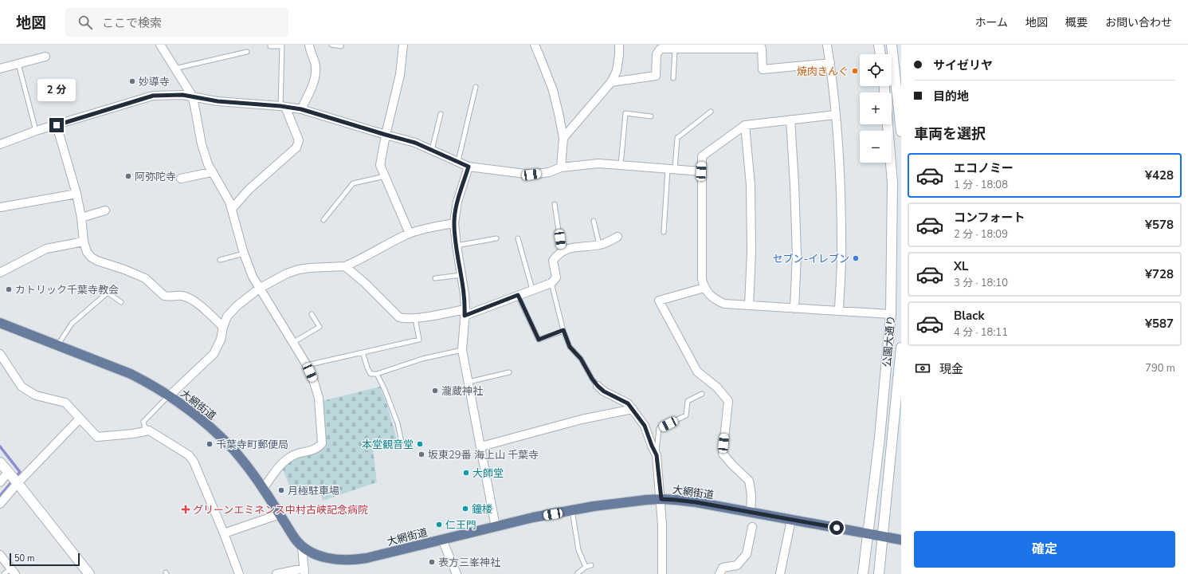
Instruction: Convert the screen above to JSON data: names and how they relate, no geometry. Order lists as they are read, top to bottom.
{
  "streets": {
    "main road": ["大網街道"],
    "street": ["公園大通り"]
  },
  "crossings": [
    ["公園大通り", "大網街道"]
  ],
  "places": {
    "other": [
      "焼肉きんぐ",
      "妙導寺",
      "阿弥陀寺",
      "セブン-イレブン",
      "カトリック千葉寺教会",
      "瀧蔵神社",
      "千葉寺町郵便局",
      "本堂観音堂",
      "坂東29番 海上山 千葉寺",
      "大師堂",
      "月極駐車場",
      "鐘楼",
      "仁王門",
      "表方三峯神社"
    ],
    "health": ["グリーンエミネンス中村古峡記念病院"]
  },
  "scale_bar": "50 m",
  "page": {
    "header": "地図",
    "search": "ここで検索",
    "nav": [
      "ホーム",
      "地図",
      "概要",
      "お問い合わせ"
    ],
    "banner": ["サイゼリヤ", "目的地"],
    "map_buttons": ["+", "−"],
    "bubble": "2 分",
    "heading": "車両を選択",
    "list": [
      {
        "name": "エコノミー",
        "note": "1 分 · 18:08",
        "value": "¥428"
      },
      {
        "name": "コンフォート",
        "note": "2 分 · 18:09",
        "value": "¥578"
      },
      {
        "name": "XL",
        "note": "3 分 · 18:10",
        "value": "¥728"
      },
      {
        "name": "Black",
        "note": "4 分 · 18:11",
        "value": "¥587"
      }
    ],
    "pay": ["現金", "790 m"],
    "buttons": "確定",
    "scale": "50 m"
  }
}
